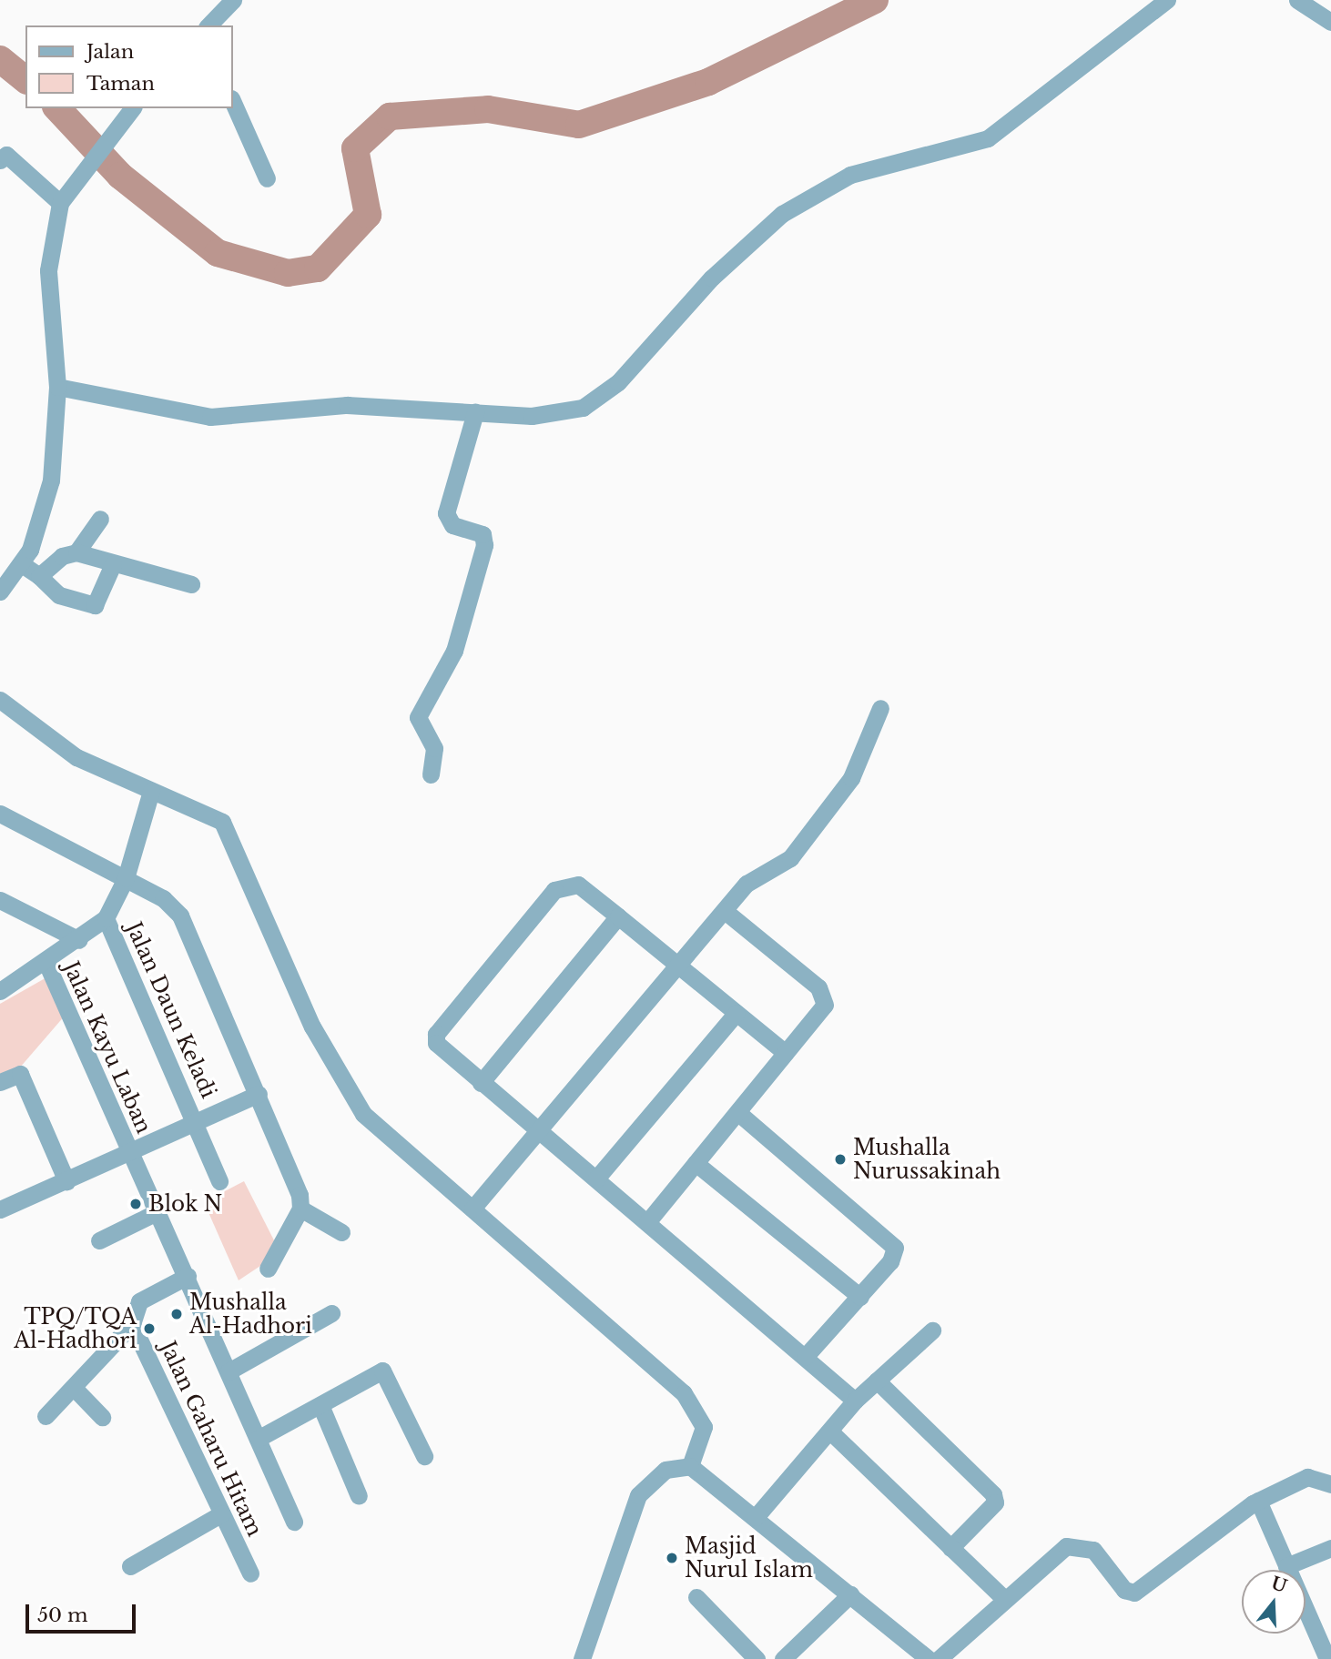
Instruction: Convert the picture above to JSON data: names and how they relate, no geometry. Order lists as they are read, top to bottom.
{
  "streets": {
    "street": ["Jalan Daun Keladi", "Jalan Kayu Laban", "Jalan Gaharu Hitam"]
  },
  "places": [
    "Mushalla Nurussakinah",
    "Blok N",
    "Mushalla Al-Hadhori",
    "TPQ/TQA Al-Hadhori",
    "Masjid Nurul Islam"
  ],
  "legend": ["Jalan", "Taman"],
  "scale_bar": "50 m",
  "north": "top"
}
